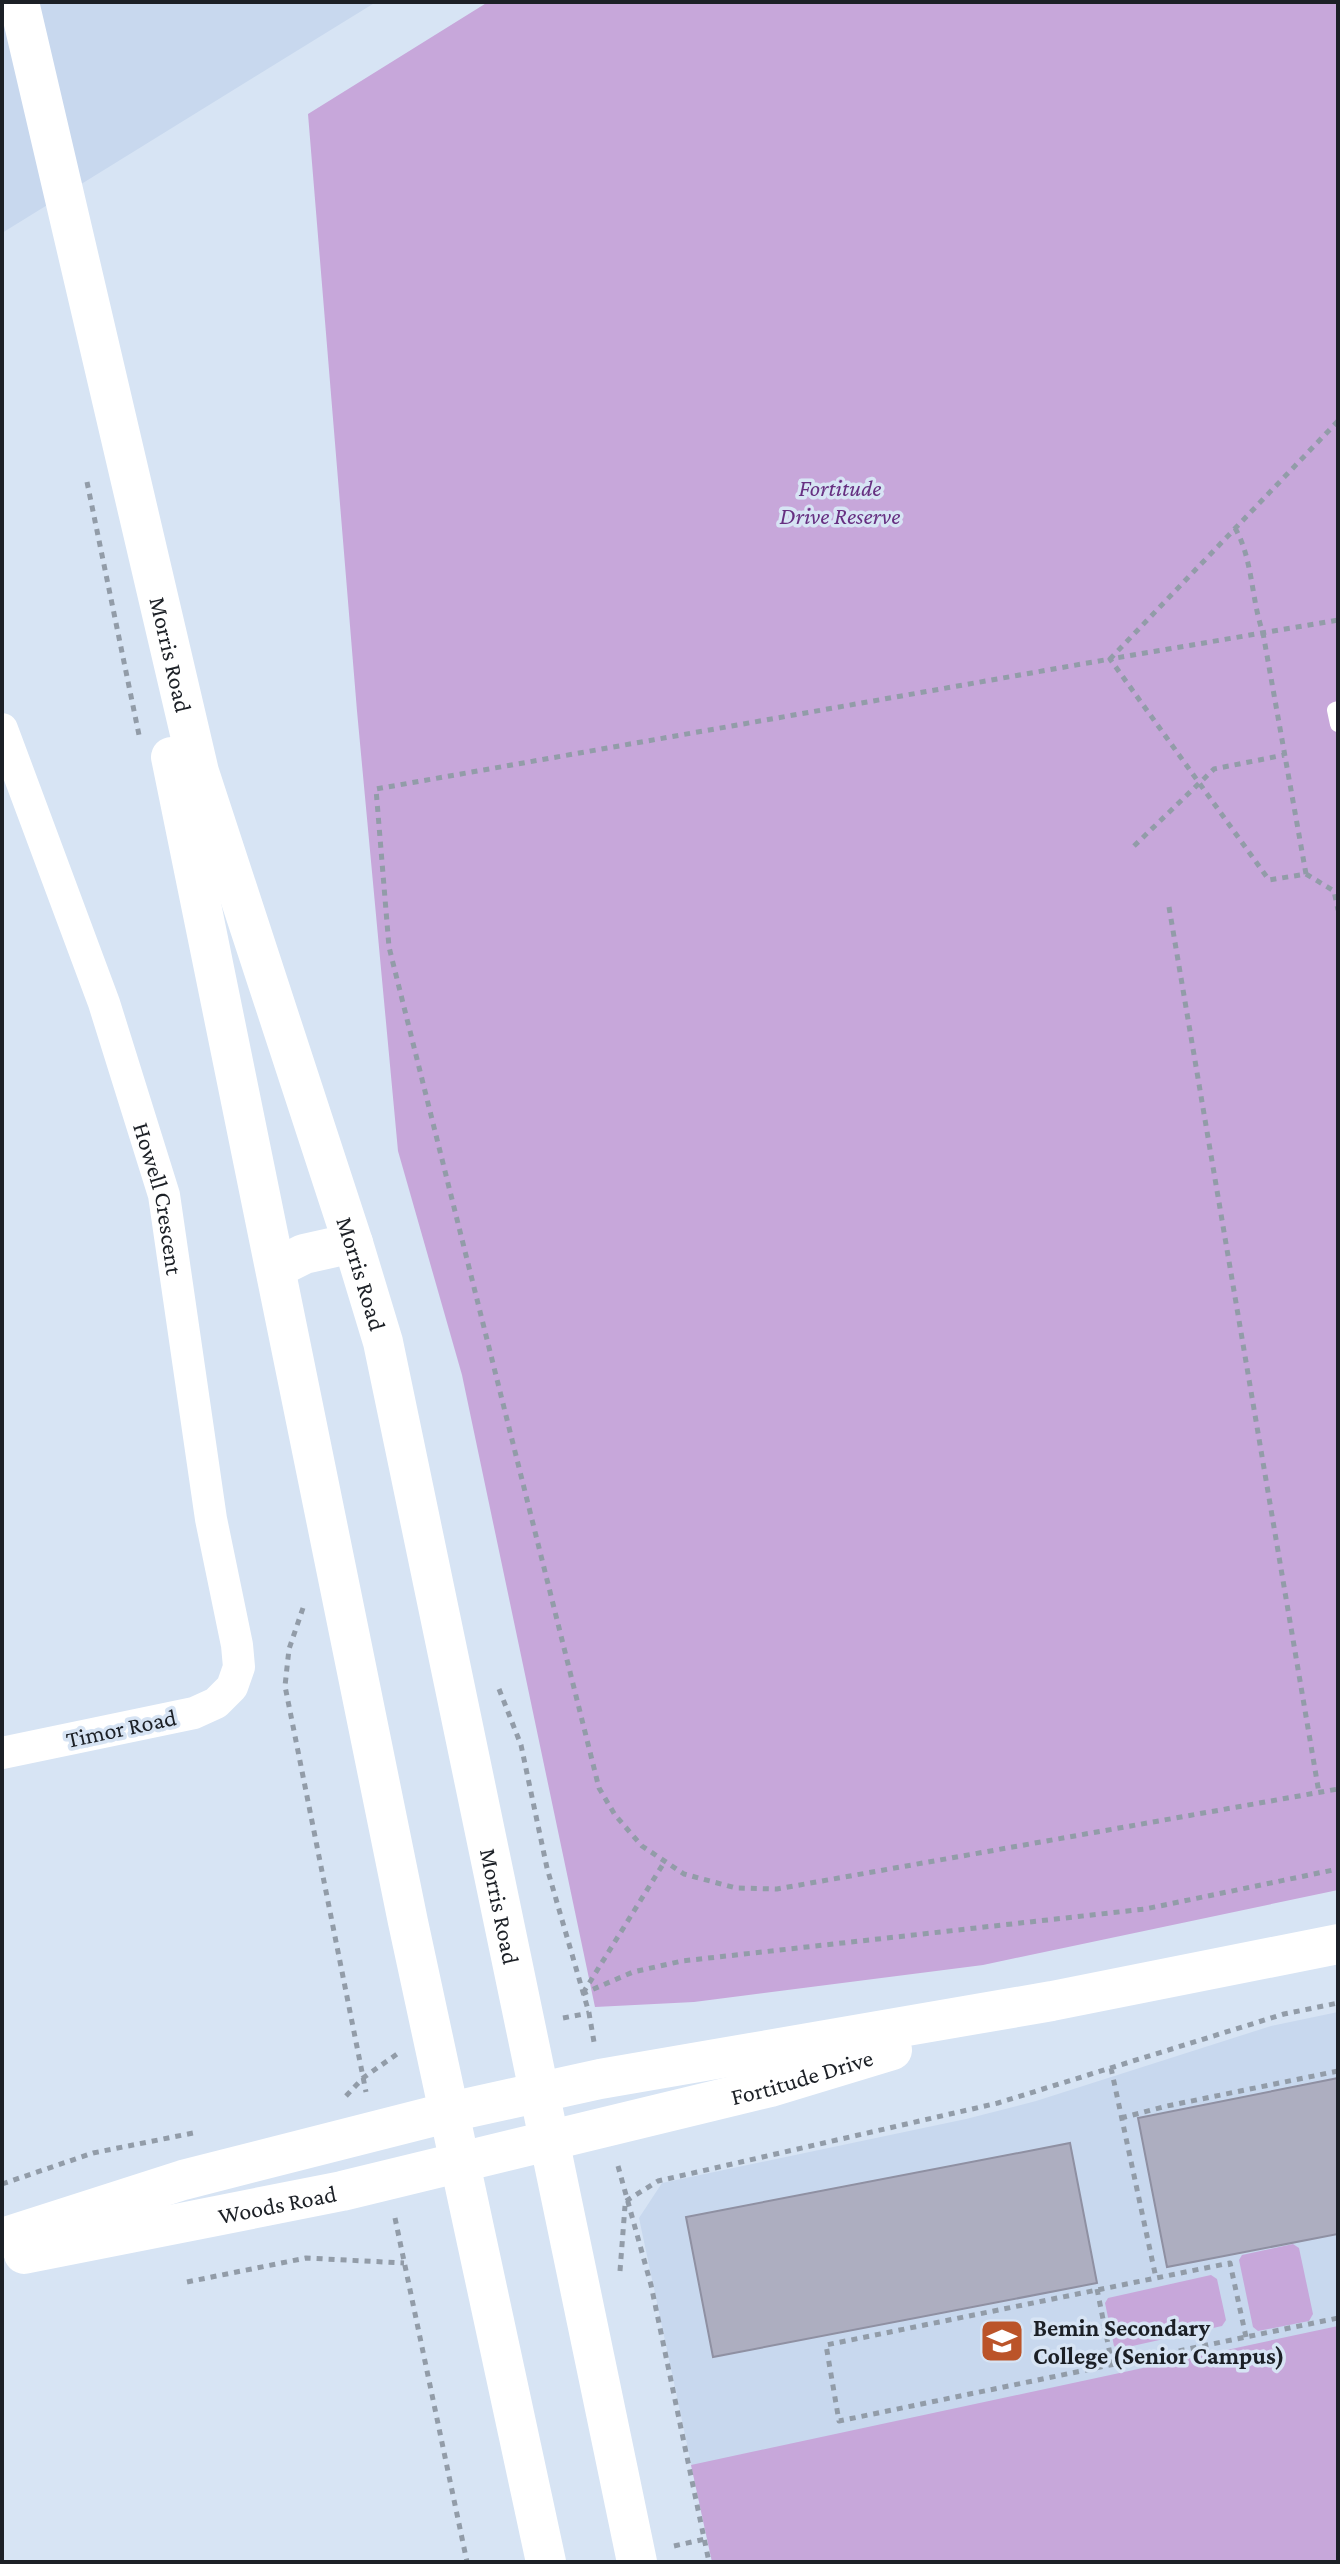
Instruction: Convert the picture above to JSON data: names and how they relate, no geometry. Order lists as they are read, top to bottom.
{
  "streets": {
    "street": [
      "Morris Road",
      "Howell Crescent",
      "Timor Road",
      "Fortitude Drive",
      "Woods Road"
    ]
  },
  "crossings": [
    ["Morris Road", "Fortitude Drive"],
    ["Morris Road", "Woods Road"],
    ["Howell Crescent", "Timor Road"],
    ["Fortitude Drive", "Woods Road"]
  ],
  "parks": ["Fortitude Drive Reserve"],
  "places": {
    "school or university": ["Bemin Secondary College (Senior Campus)"]
  }
}
